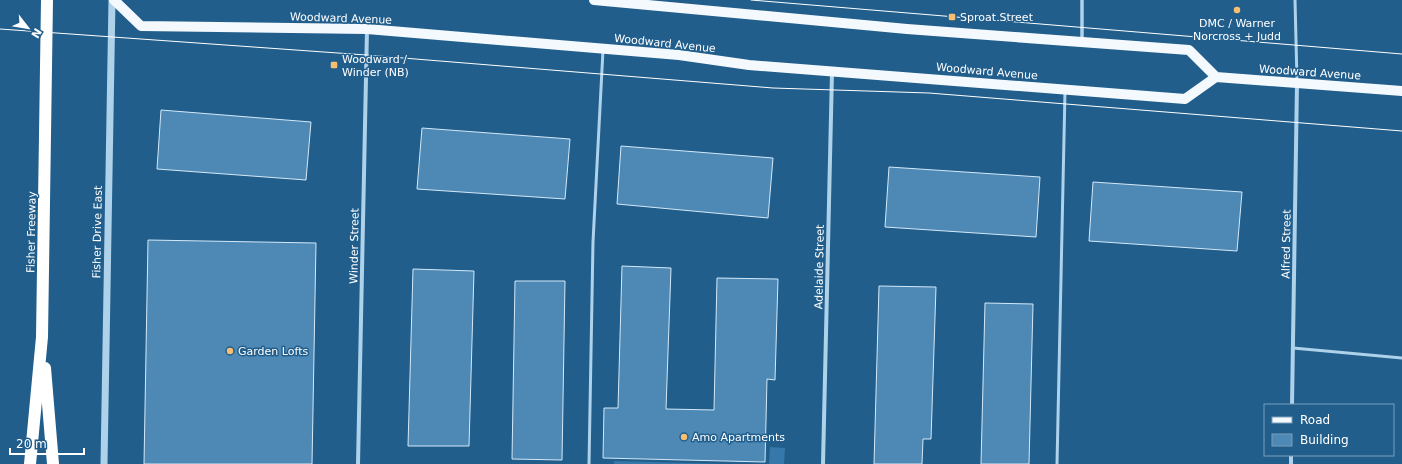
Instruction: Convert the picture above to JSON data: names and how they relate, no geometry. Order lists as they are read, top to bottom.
{
  "streets": {
    "highway": ["Fisher Freeway"],
    "main road": ["Woodward Avenue"],
    "street": [
      "Fisher Drive East",
      "Alfred Street",
      "Winder Street",
      "Adelaide Street"
    ]
  },
  "crossings": [
    ["Woodward Avenue", "Fisher Drive East"],
    ["Woodward Avenue", "Alfred Street"],
    ["Woodward Avenue", "Winder Street"],
    ["Woodward Avenue", "Adelaide Street"]
  ],
  "places": {
    "other": ["DMC / Warner Norcross + Judd", "Garden Lofts", "Amo Apartments"],
    "transit": ["Sproat Street", "Woodward / Winder (NB)"]
  },
  "legend": ["Road", "Building"],
  "scale_bar": "20 m",
  "north": "bottom right"
}
